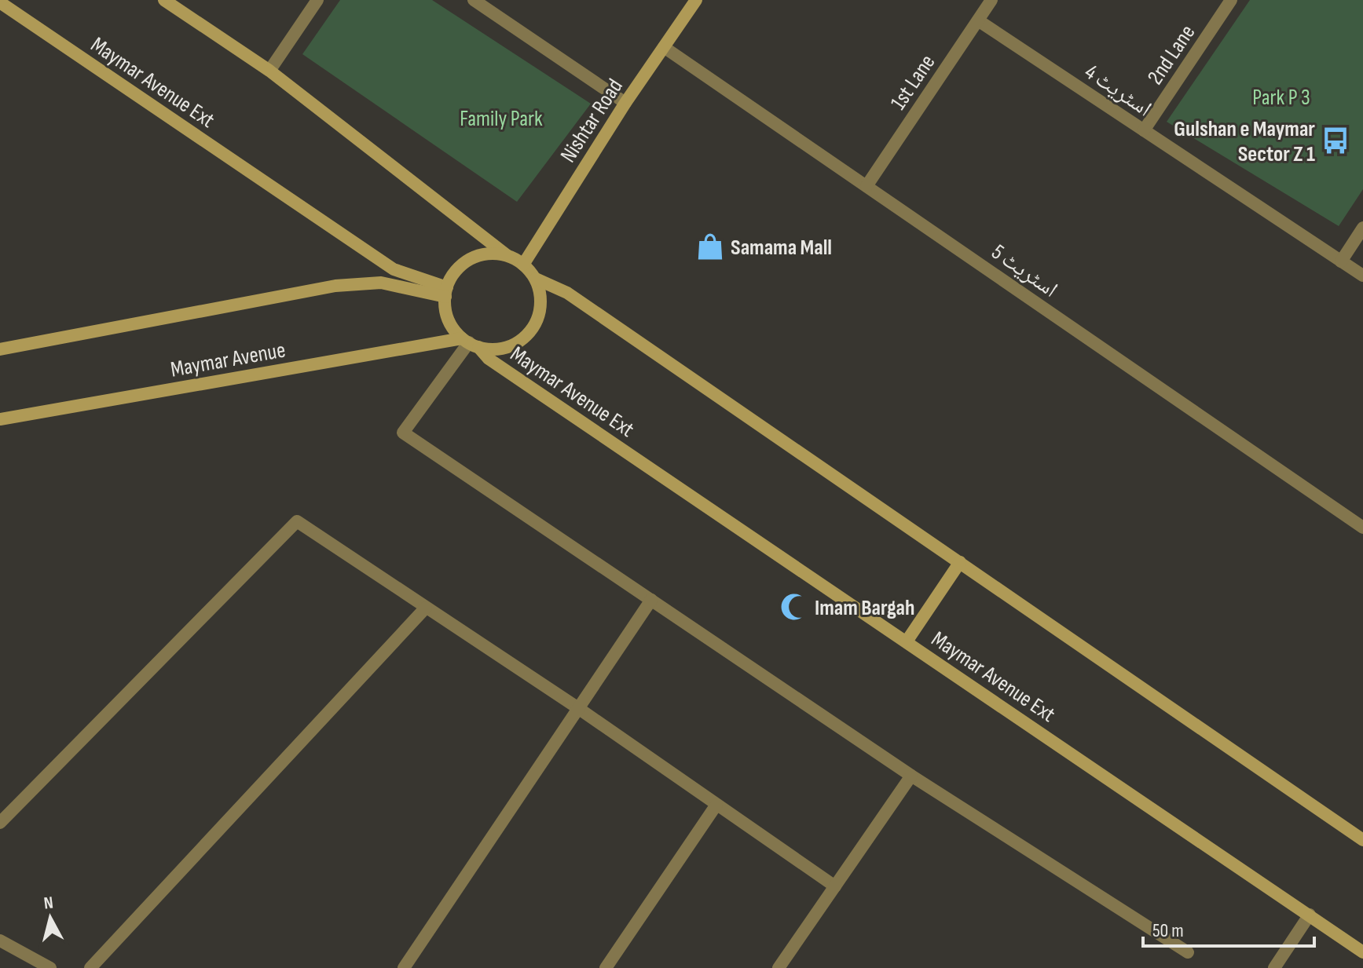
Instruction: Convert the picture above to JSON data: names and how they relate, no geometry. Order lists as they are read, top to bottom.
{
  "streets": {
    "main road": ["Maymar Avenue Ext", "Nishtar Road", "Maymar Avenue"],
    "street": [
      "2nd Lane",
      "1st Lane",
      "اسٹریٹ 4",
      "اسٹریٹ 5"
    ]
  },
  "crossings": [
    ["2nd Lane", "اسٹریٹ 4"],
    ["Maymar Avenue Ext", "Nishtar Road"],
    ["Maymar Avenue Ext", "Maymar Avenue"],
    ["1st Lane", "اسٹریٹ 4"],
    ["1st Lane", "اسٹریٹ 5"],
    ["Nishtar Road", "اسٹریٹ 5"],
    ["Nishtar Road", "Maymar Avenue"]
  ],
  "parks": ["Park P 3", "Family Park"],
  "places": {
    "bus stop": ["Gulshan e Maymar Sector Z 1"],
    "shop": ["Samama Mall"],
    "mosque": ["Imam Bargah"]
  },
  "scale_bar": "50 m",
  "north": "top"
}
